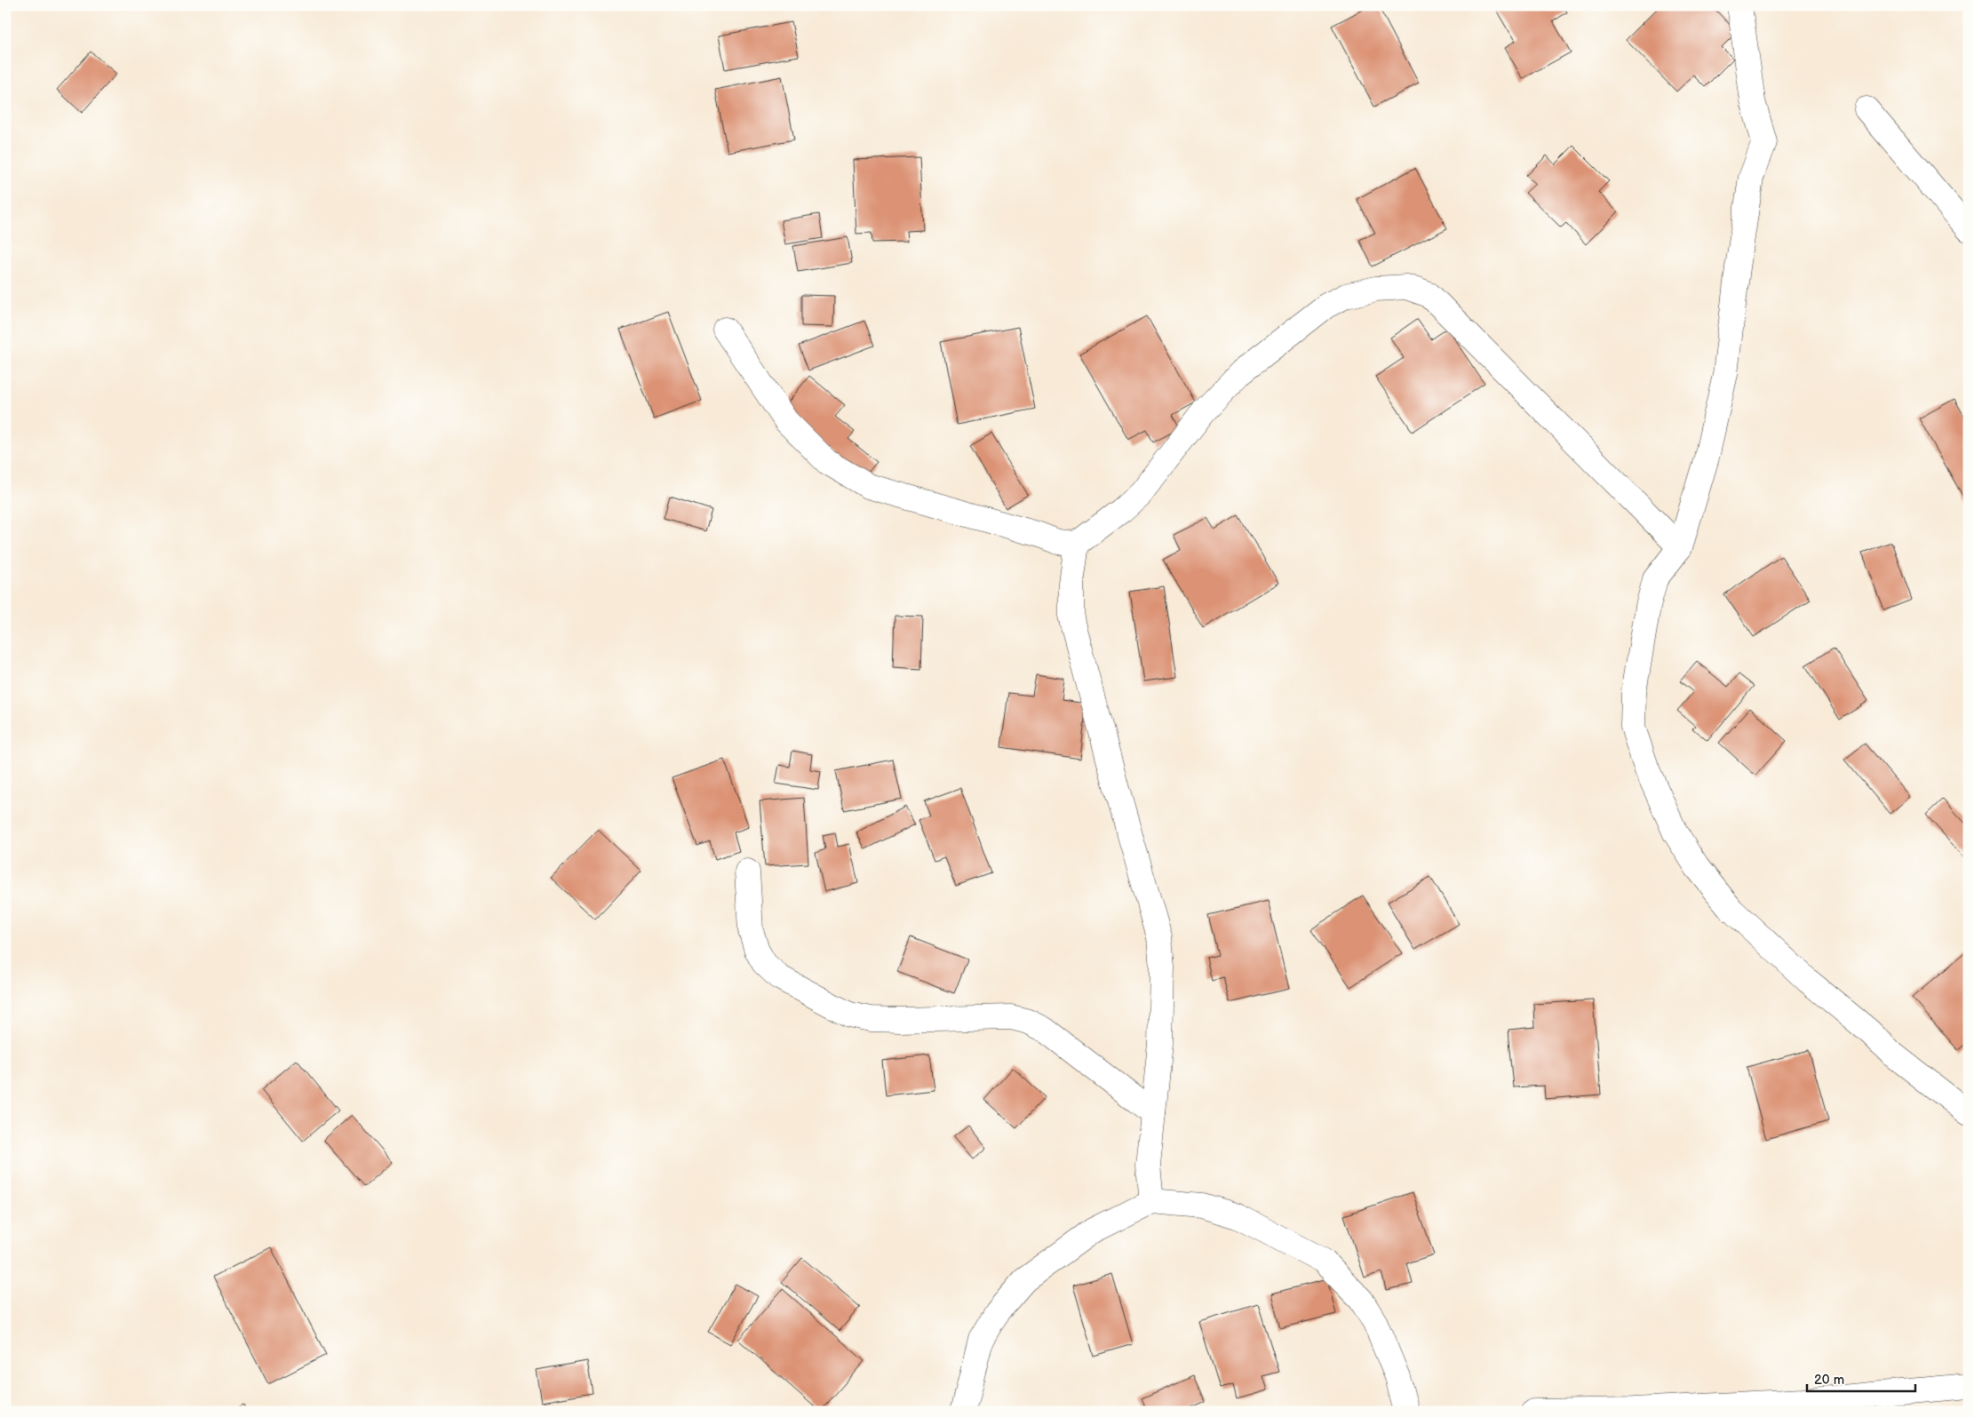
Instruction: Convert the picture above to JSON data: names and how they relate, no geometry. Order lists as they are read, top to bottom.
{
  "scale_bar": "20 m"
}
